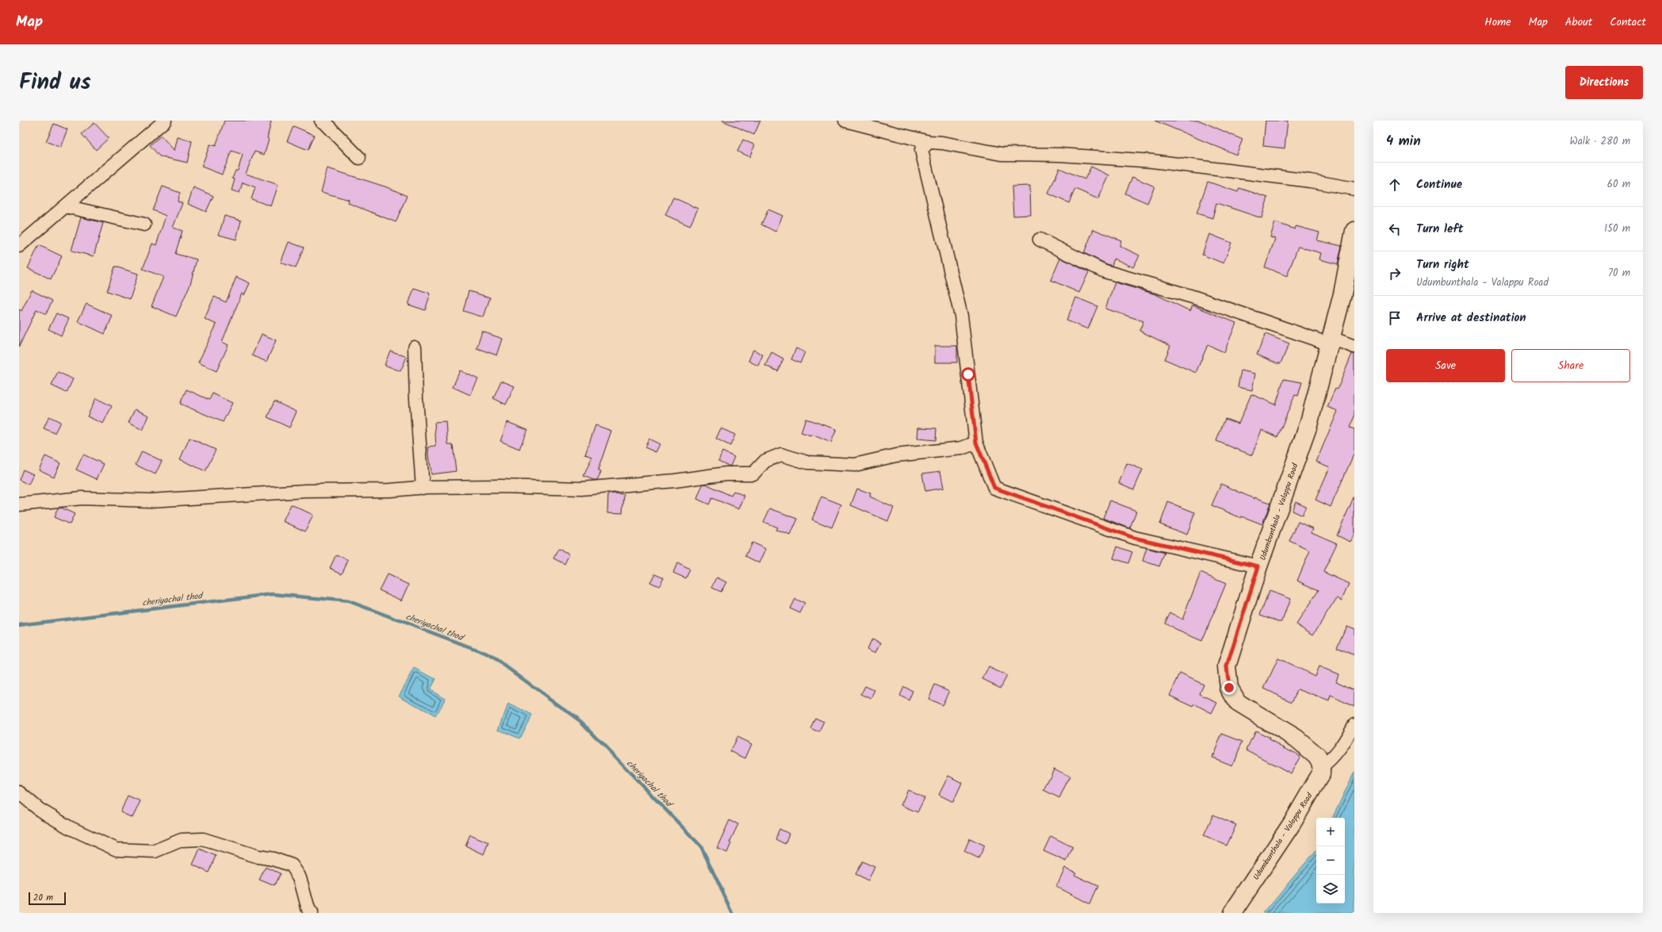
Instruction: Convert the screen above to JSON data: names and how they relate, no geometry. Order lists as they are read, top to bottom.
{
  "streets": {
    "main road": ["Udumbunthala - Valappu Road"]
  },
  "water": ["cheriyachal thod"],
  "scale_bar": "20 m",
  "page": {
    "header": "Map",
    "nav": [
      "Home",
      "Map",
      "About",
      "Contact"
    ],
    "title": "Find us",
    "buttons": [
      "Directions",
      ["Save", "Share"]
    ],
    "heading": ["4 min", "Walk · 280 m"],
    "list": [
      ["Continue", "60 m"],
      ["Turn left", "150 m"],
      ["Turn right", "Udumbunthala - Valappu Road", "70 m"],
      "Arrive at destination"
    ],
    "map_buttons": ["+", "−"],
    "scale": "20 m"
  }
}
